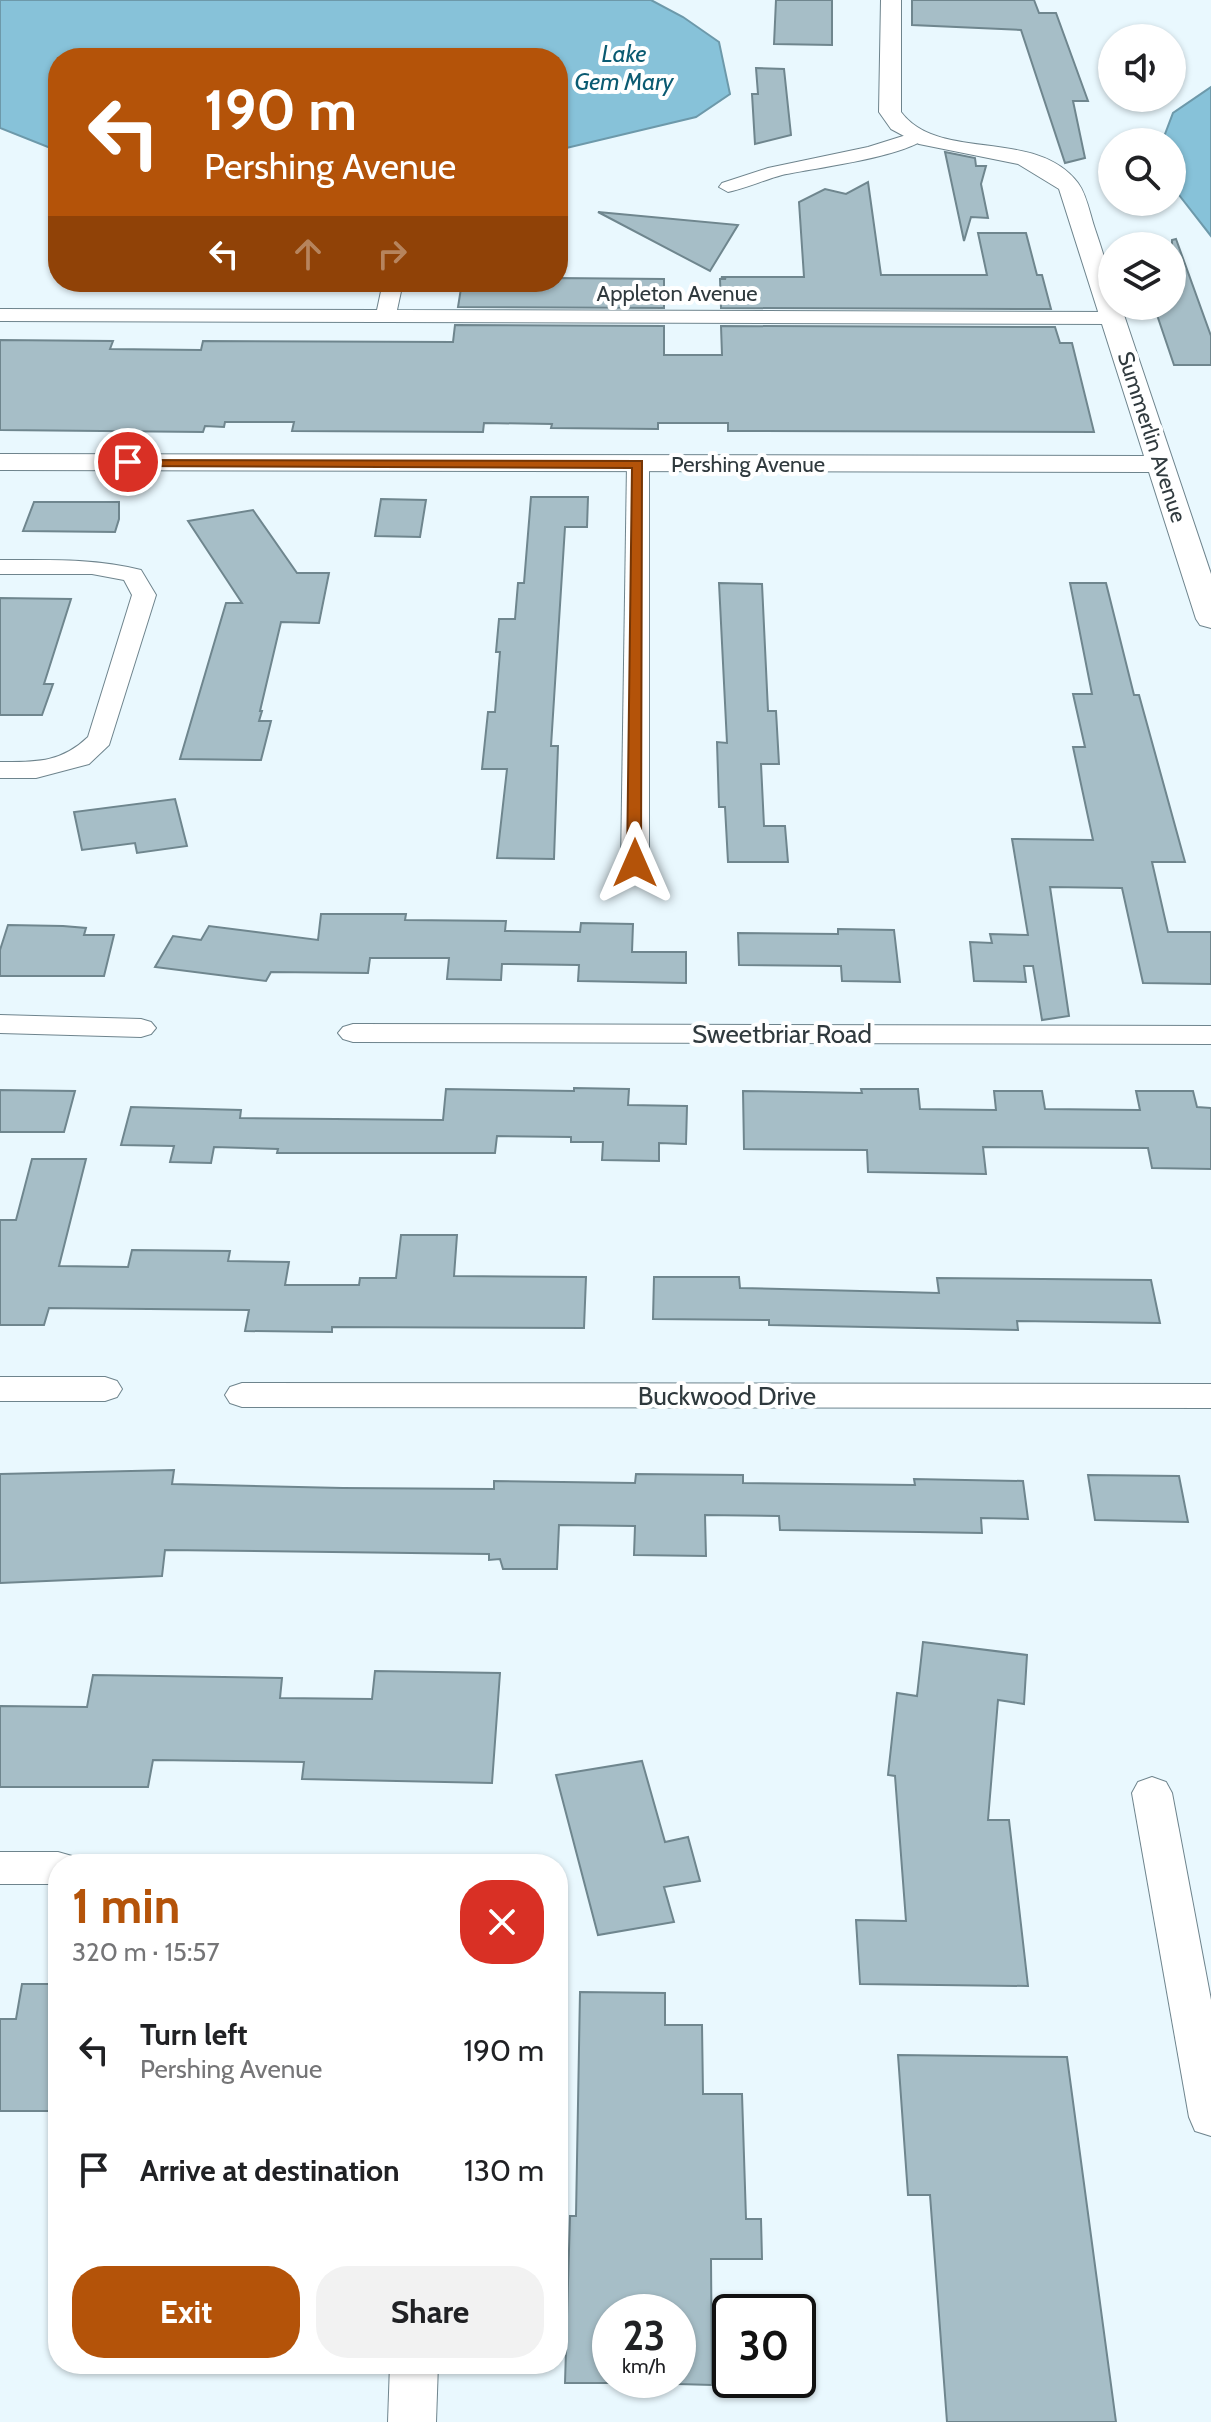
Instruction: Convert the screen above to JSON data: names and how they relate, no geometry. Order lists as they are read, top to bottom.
{
  "streets": {
    "street": [
      "Appleton Avenue",
      "Summerlin Avenue",
      "Pershing Avenue",
      "Sweetbriar Road",
      "Buckwood Drive"
    ]
  },
  "crossings": [
    ["Summerlin Avenue", "Pershing Avenue"]
  ],
  "water": ["Lake Gem Mary"],
  "page": {
    "turn": ["190 m", "Pershing Avenue"],
    "heading": ["1 min", "320 m · 15:57"],
    "list": [
      {
        "name": "Turn left",
        "note": "Pershing Avenue",
        "value": "190 m"
      },
      {
        "name": "Arrive at destination",
        "value": "130 m"
      }
    ],
    "buttons": ["Exit", "Share"],
    "speed": "23 km/h",
    "limit": "30"
  }
}
